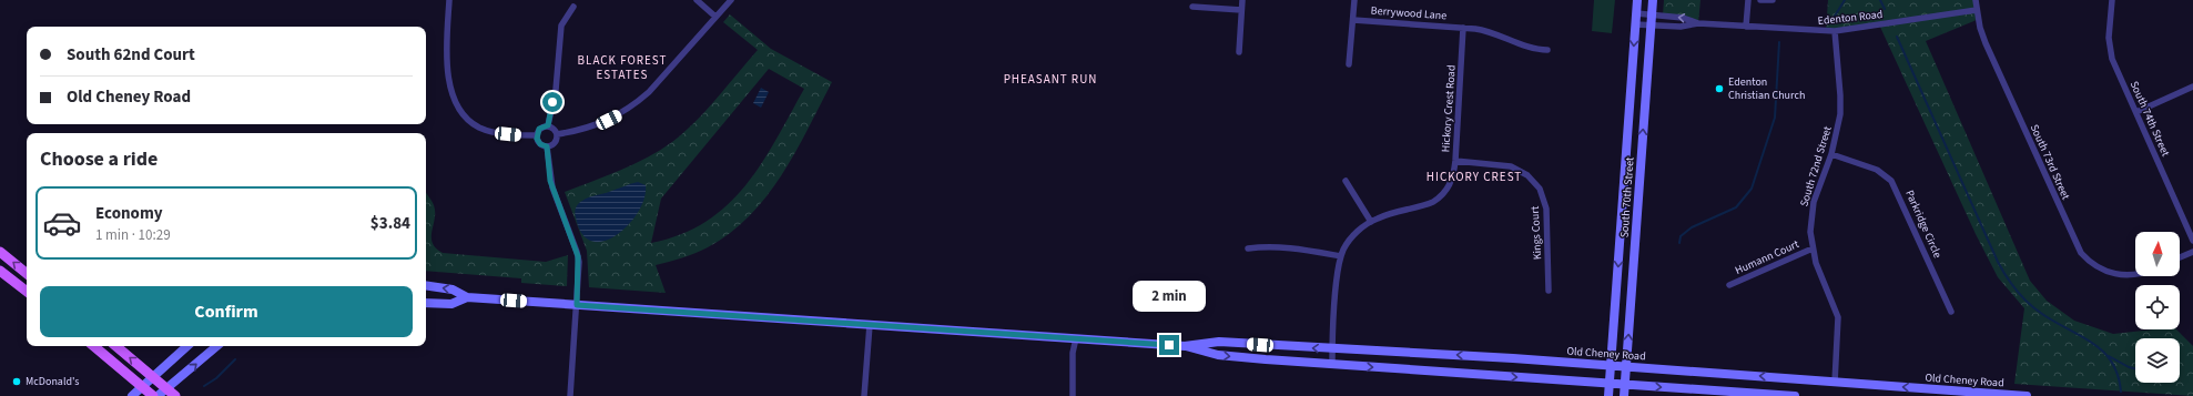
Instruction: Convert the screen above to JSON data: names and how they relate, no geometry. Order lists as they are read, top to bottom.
{
  "streets": {
    "main road": ["South 70th Street", "Old Cheney Road"],
    "street": [
      "Berrywood Lane",
      "Edenton Road",
      "Hickory Crest Road",
      "South 74th Street",
      "South 73rd Street",
      "South 72nd Street",
      "Parkridge Circle",
      "Kings Court",
      "Humann Court"
    ]
  },
  "crossings": [
    ["Berrywood Lane", "Hickory Crest Road"],
    ["Edenton Road", "South 73rd Street"],
    ["Edenton Road", "South 72nd Street"],
    ["Edenton Road", "South 70th Street"],
    ["Hickory Crest Road", "Kings Court"],
    ["Hickory Crest Road", "Old Cheney Road"],
    ["South 72nd Street", "Parkridge Circle"],
    ["South 72nd Street", "Humann Court"],
    ["South 72nd Street", "Old Cheney Road"],
    ["South 70th Street", "Old Cheney Road"]
  ],
  "districts": ["BLACK FOREST ESTATES", "PHEASANT RUN", "HICKORY CREST"],
  "places": ["Edenton Christian Church", "McDonald's"],
  "north": "top",
  "page": {
    "banner": ["South 62nd Court", "Old Cheney Road"],
    "heading": "Choose a ride",
    "list": [
      {
        "name": "Economy",
        "note": "1 min · 10:29",
        "value": "$3.84"
      }
    ],
    "buttons": "Confirm",
    "bubble": "2 min"
  }
}
